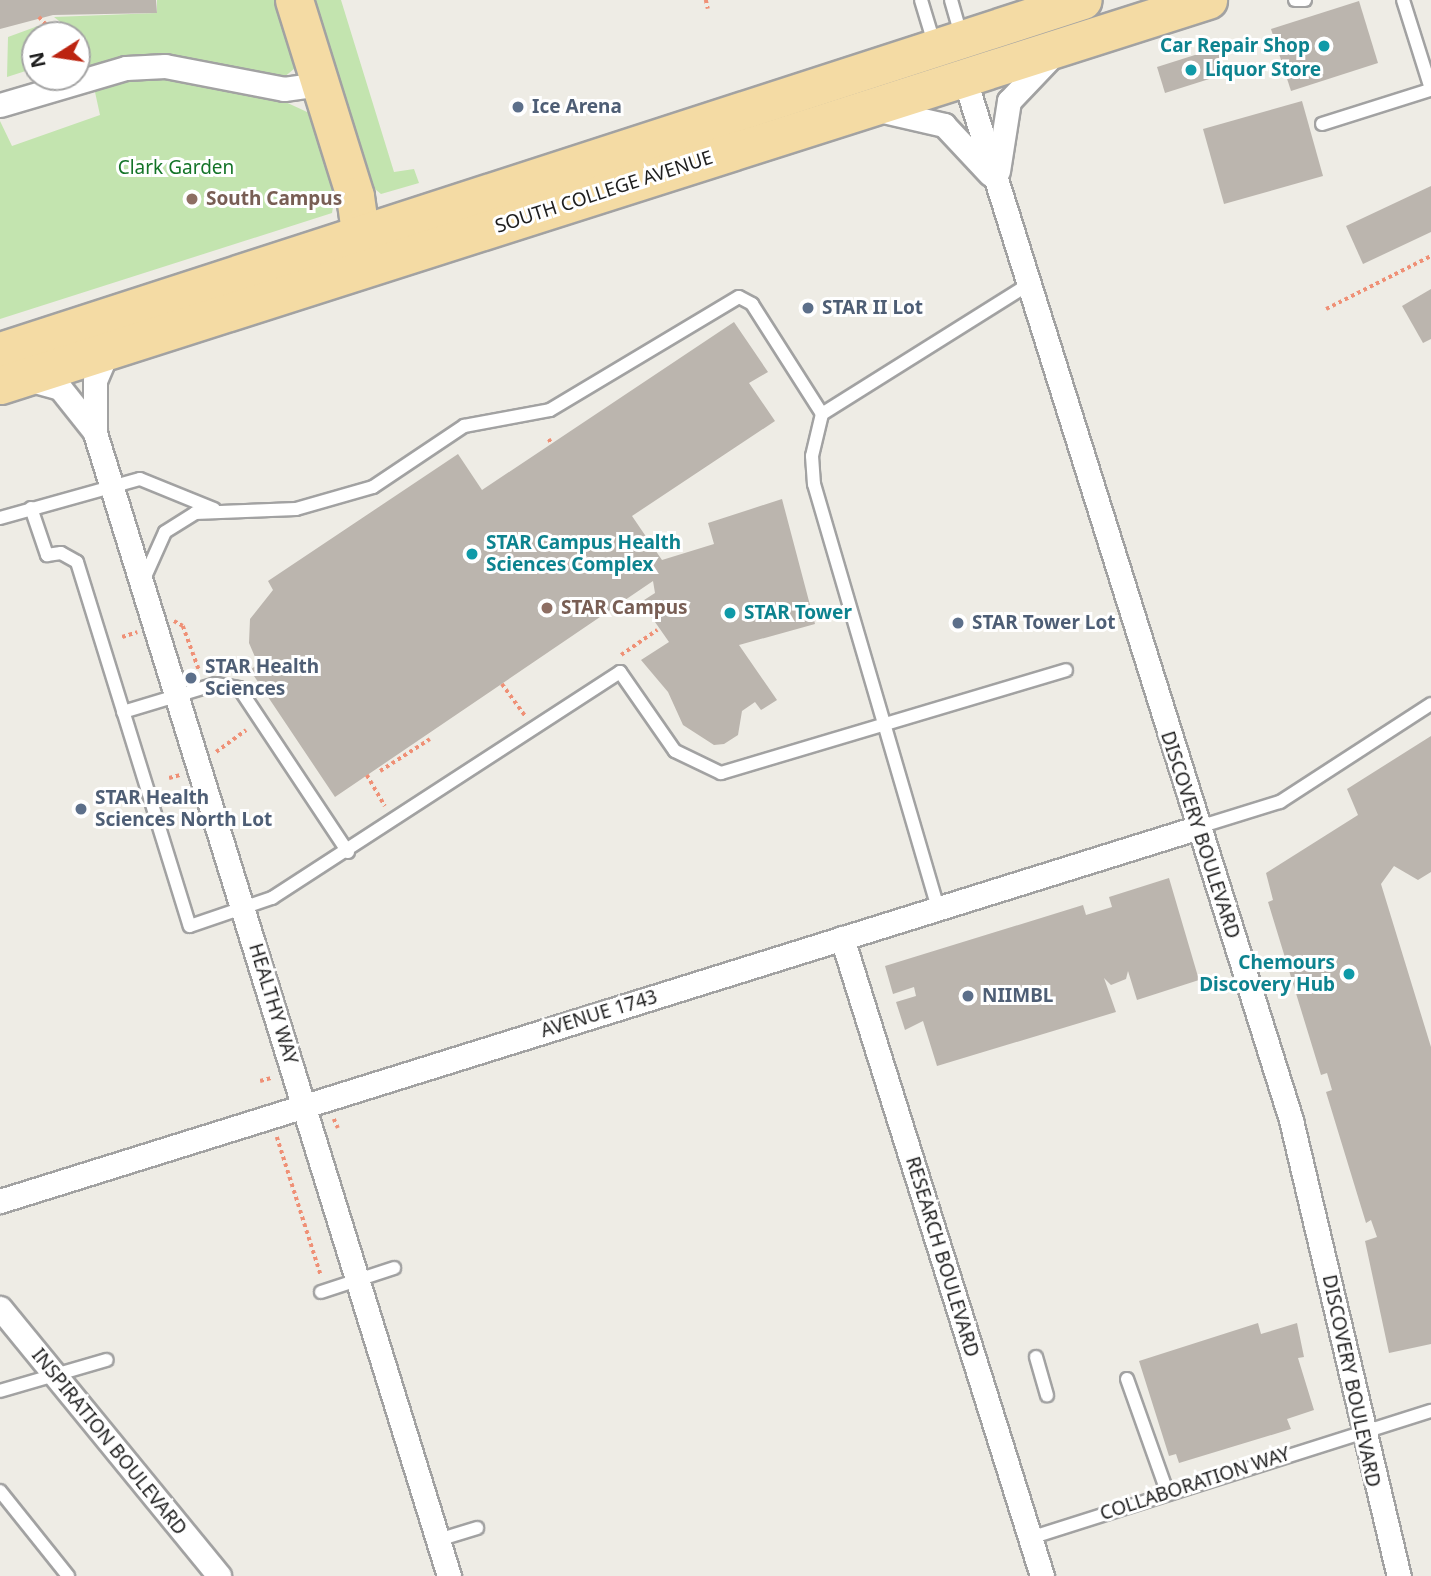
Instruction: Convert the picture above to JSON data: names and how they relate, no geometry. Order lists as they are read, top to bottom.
{
  "streets": {
    "main road": ["SOUTH COLLEGE AVENUE"],
    "street": [
      "DISCOVERY BOULEVARD",
      "HEALTHY WAY",
      "AVENUE 1743",
      "RESEARCH BOULEVARD",
      "INSPIRATION BOULEVARD"
    ],
    "lane": ["COLLABORATION WAY"]
  },
  "crossings": [
    ["SOUTH COLLEGE AVENUE", "DISCOVERY BOULEVARD"],
    ["SOUTH COLLEGE AVENUE", "HEALTHY WAY"],
    ["DISCOVERY BOULEVARD", "AVENUE 1743"],
    ["DISCOVERY BOULEVARD", "COLLABORATION WAY"],
    ["HEALTHY WAY", "AVENUE 1743"],
    ["AVENUE 1743", "RESEARCH BOULEVARD"],
    ["RESEARCH BOULEVARD", "COLLABORATION WAY"]
  ],
  "parks": ["Clark Garden"],
  "places": [
    "Car Repair Shop",
    "Liquor Store",
    "Ice Arena",
    "South Campus",
    "STAR II Lot",
    "STAR Campus Health Sciences Complex",
    "STAR Campus",
    "STAR Tower",
    "STAR Tower Lot",
    "STAR Health Sciences",
    "STAR Health Sciences North Lot",
    "Chemours Discovery Hub",
    "NIIMBL"
  ],
  "north": "left"
}
